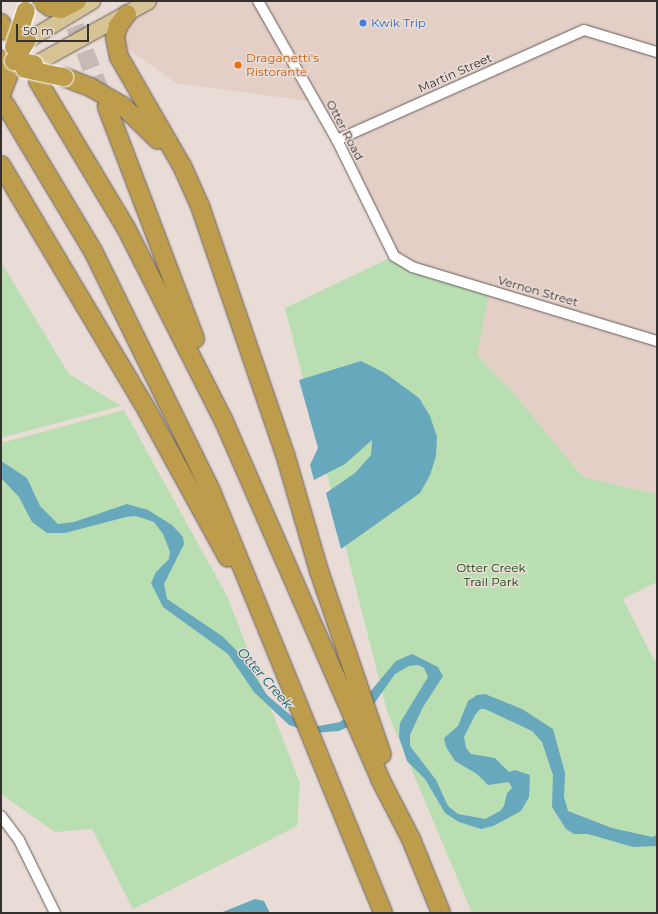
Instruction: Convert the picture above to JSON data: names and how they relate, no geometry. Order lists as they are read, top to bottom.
{
  "streets": {
    "street": ["Martin Street", "Otter Road", "Vernon Street"]
  },
  "crossings": [
    ["Martin Street", "Otter Road"],
    ["Otter Road", "Vernon Street"]
  ],
  "water": ["Otter Creek"],
  "parks": ["Otter Creek Trail Park"],
  "places": ["Kwik Trip", "Draganetti's Ristorante"],
  "scale_bar": "50 m"
}
